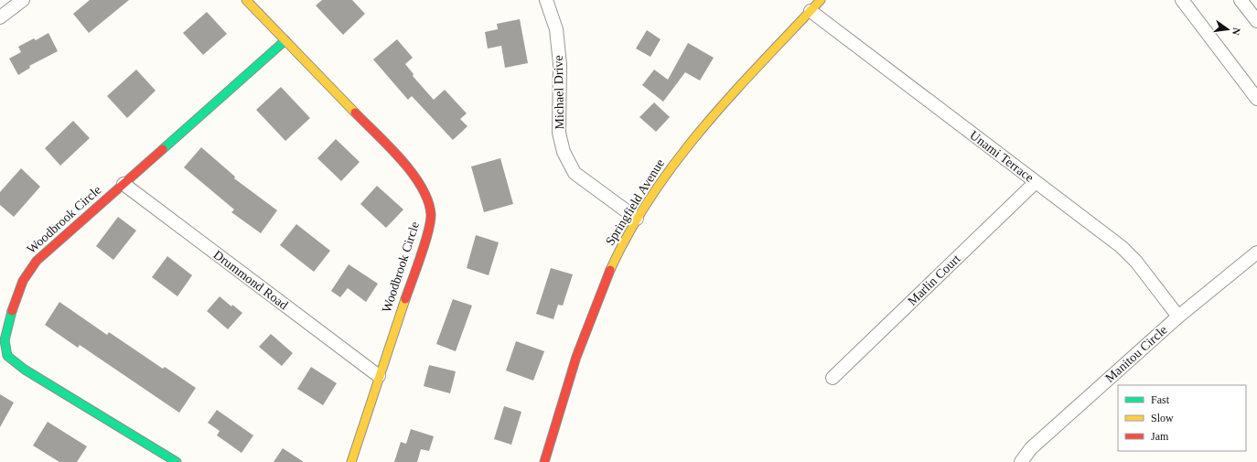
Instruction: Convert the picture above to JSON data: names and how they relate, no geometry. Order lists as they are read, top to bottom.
{
  "streets": {
    "street": [
      "Michael Drive",
      "Unami Terrace",
      "Springfield Avenue",
      "Woodbrook Circle",
      "Drummond Road",
      "Marlin Court",
      "Manitou Circle"
    ]
  },
  "crossings": [
    ["Michael Drive", "Springfield Avenue"],
    ["Unami Terrace", "Springfield Avenue"],
    ["Unami Terrace", "Marlin Court"],
    ["Unami Terrace", "Manitou Circle"],
    ["Woodbrook Circle", "Drummond Road"]
  ],
  "legend": ["Fast", "Slow", "Jam"],
  "north": "right"
}
